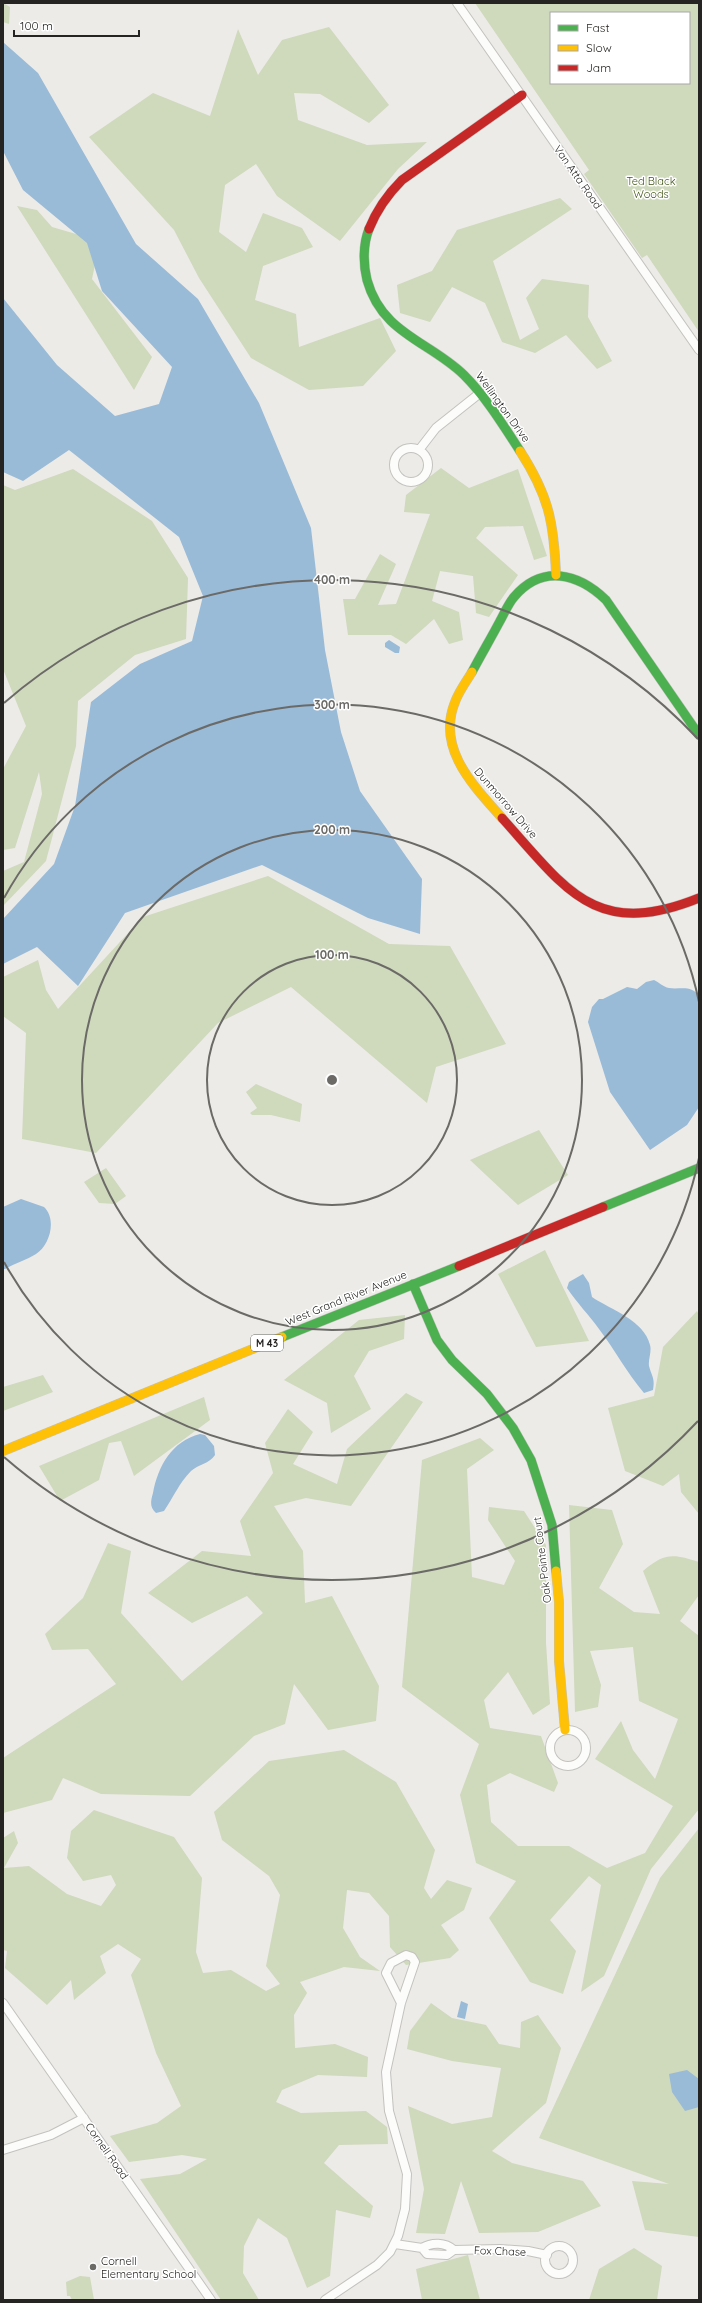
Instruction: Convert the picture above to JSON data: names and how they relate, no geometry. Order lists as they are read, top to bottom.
{
  "streets": {
    "street": [
      "Van Atta Road",
      "Wellington Drive",
      "Dunmorrow Drive",
      "West Grand River Avenue",
      "M 43",
      "Oak Pointe Court",
      "Cornell Road",
      "Fox Chase"
    ]
  },
  "crossings": [
    ["Van Atta Road", "Wellington Drive"],
    ["Wellington Drive", "Dunmorrow Drive"],
    ["West Grand River Avenue", "Oak Pointe Court"]
  ],
  "parks": ["Ted Black Woods"],
  "places": ["Cornell Elementary School"],
  "legend": ["Fast", "Slow", "Jam"],
  "scale_bar": "100 m",
  "rings": [
    "400 m",
    "300 m",
    "200 m",
    "100 m"
  ]
}
